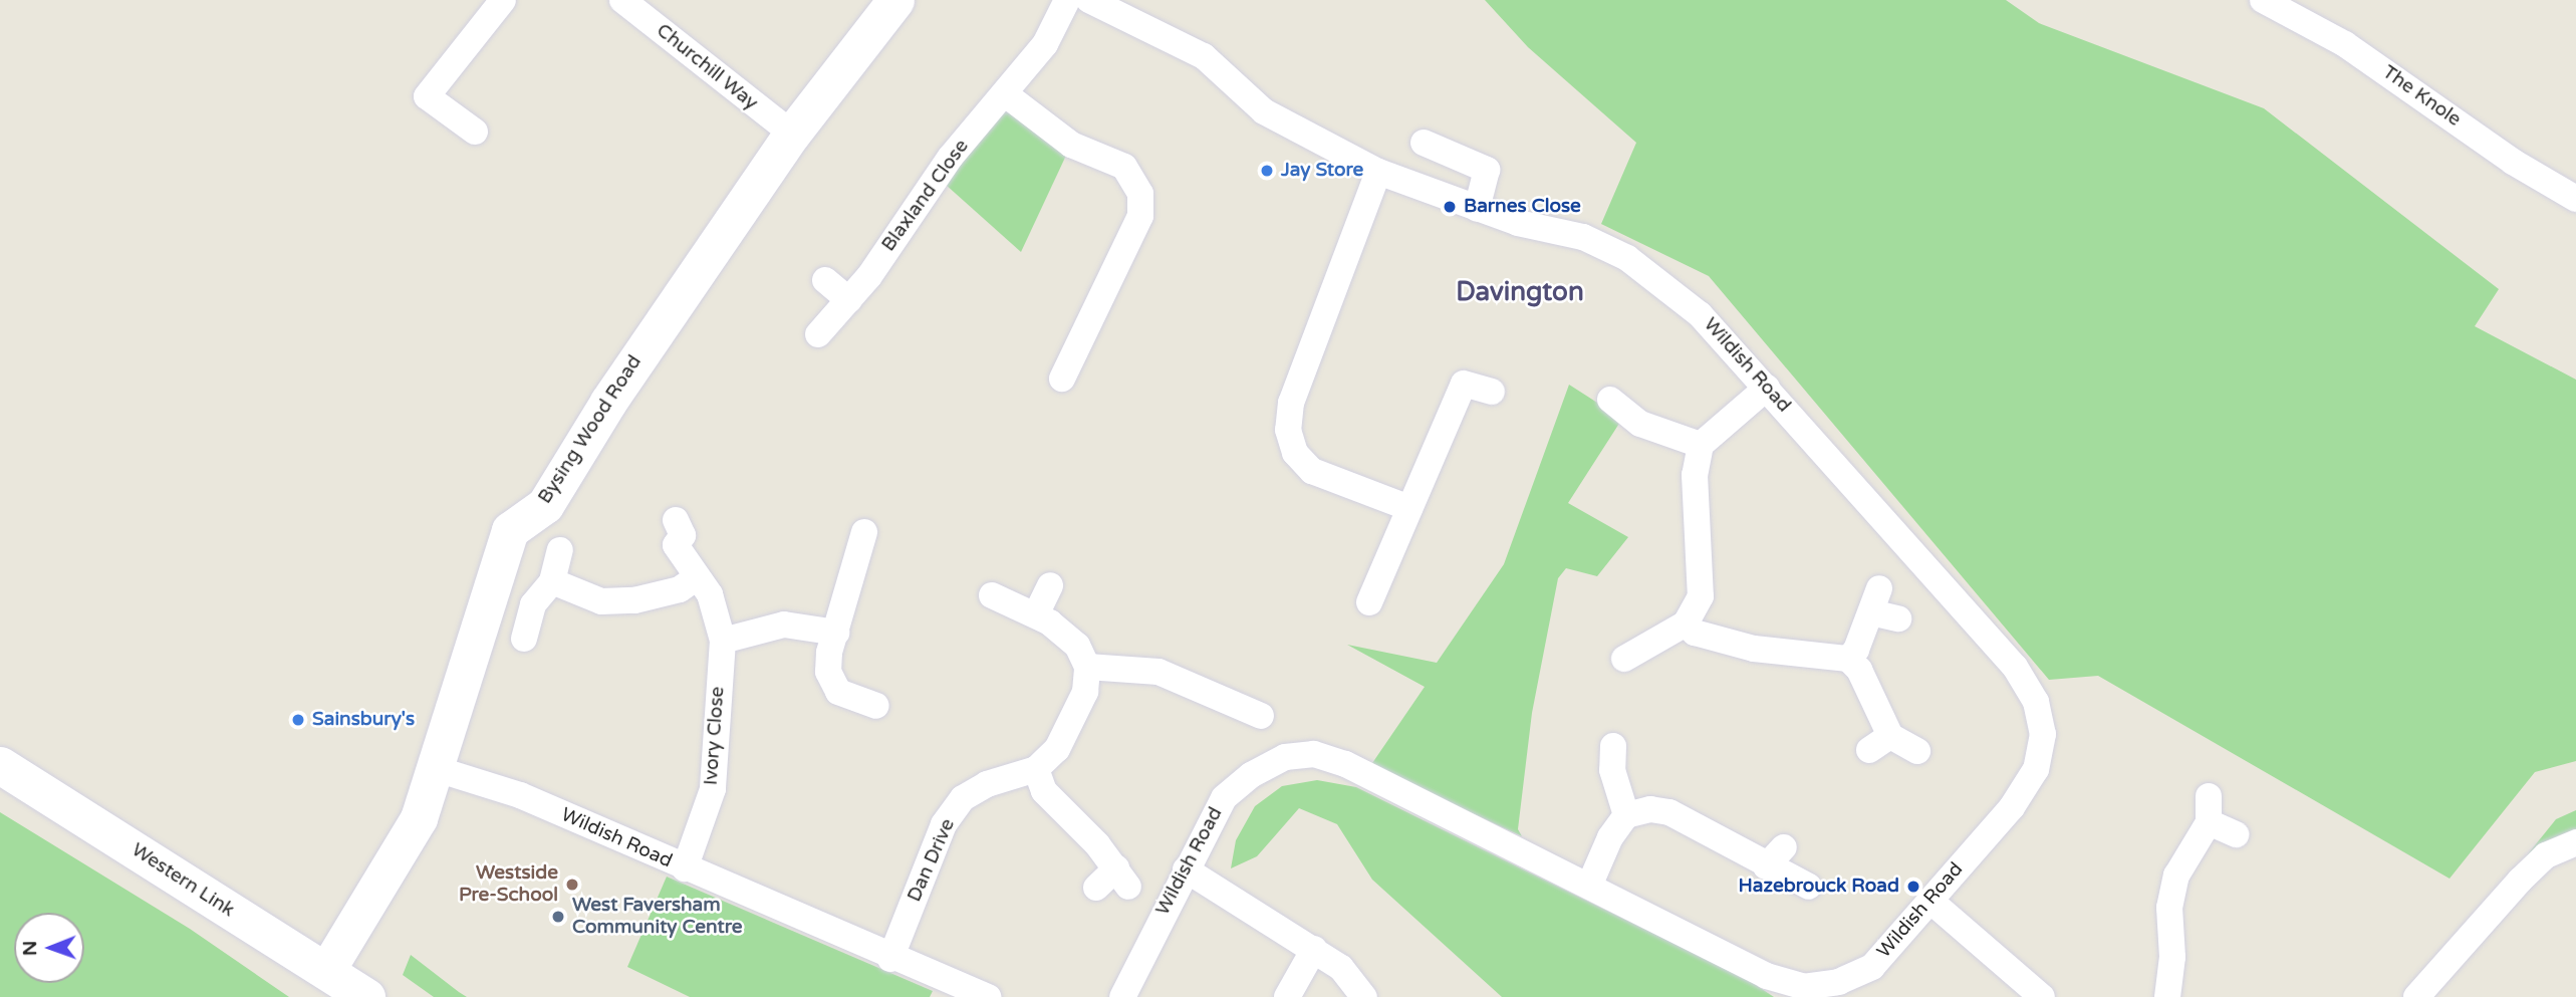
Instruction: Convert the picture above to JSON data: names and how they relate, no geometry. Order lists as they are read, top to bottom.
{
  "streets": {
    "street": [
      "Churchill Way",
      "The Knole",
      "Blaxland Close",
      "Wildish Road",
      "Bysing Wood Road",
      "Ivory Close",
      "Dan Drive",
      "Western Link"
    ]
  },
  "crossings": [
    ["Churchill Way", "Bysing Wood Road"],
    ["Wildish Road", "Bysing Wood Road"],
    ["Wildish Road", "Ivory Close"],
    ["Wildish Road", "Dan Drive"],
    ["Bysing Wood Road", "Western Link"]
  ],
  "districts": ["Davington"],
  "places": [
    "Jay Store",
    "Barnes Close",
    "Sainsbury's",
    "Westside Pre-School",
    "Hazebrouck Road",
    "West Faversham Community Centre"
  ],
  "north": "left"
}
